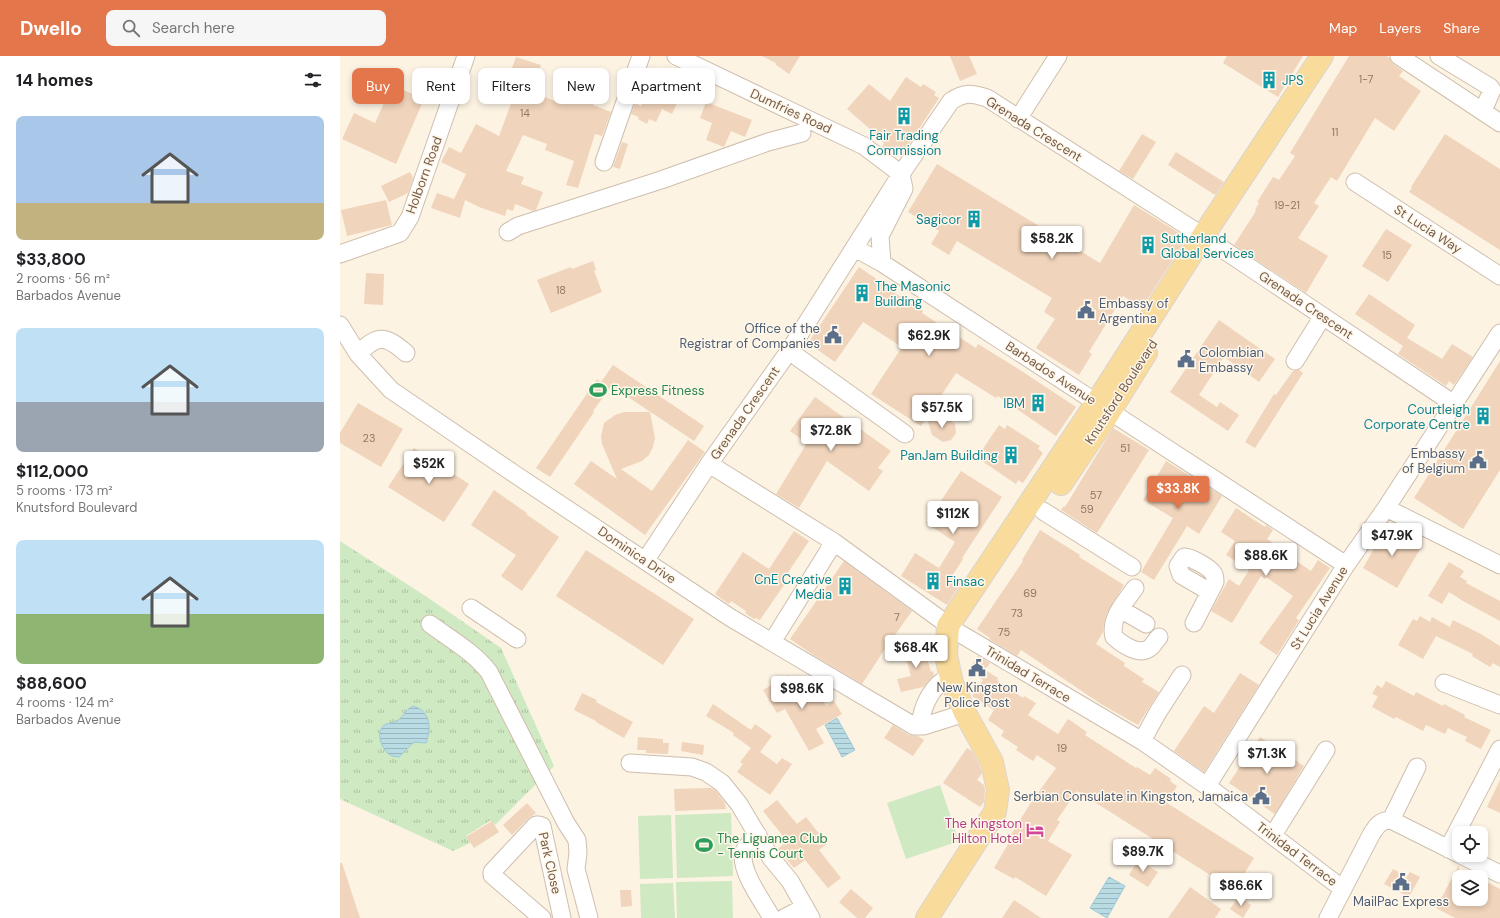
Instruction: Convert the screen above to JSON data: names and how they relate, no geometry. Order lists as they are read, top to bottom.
{
  "streets": {
    "main road": ["Knutsford Boulevard"],
    "street": [
      "Dumfries Road",
      "Grenada Crescent",
      "Holborn Road",
      "St Lucia Way",
      "Barbados Avenue",
      "Dominica Drive",
      "St Lucia Avenue",
      "Trinidad Terrace",
      "Park Close"
    ]
  },
  "crossings": [
    ["Dumfries Road", "Grenada Crescent"],
    ["Grenada Crescent", "Barbados Avenue"],
    ["Grenada Crescent", "Knutsford Boulevard"],
    ["Grenada Crescent", "Dominica Drive"],
    ["Grenada Crescent", "St Lucia Avenue"],
    ["Grenada Crescent", "Trinidad Terrace"],
    ["Barbados Avenue", "Knutsford Boulevard"],
    ["Barbados Avenue", "St Lucia Avenue"],
    ["Knutsford Boulevard", "Trinidad Terrace"],
    ["St Lucia Avenue", "Trinidad Terrace"]
  ],
  "places": {
    "building": [
      "JPS",
      "Fair Trading Commission",
      "Sagicor",
      "Sutherland Global Services",
      "The Masonic Building",
      "IBM",
      "Courtleigh Corporate Centre",
      "PanJam Building",
      "Finsac",
      "CnE Creative Media"
    ],
    "public building": [
      "Embassy of Argentina",
      "Office of the Registrar of Companies",
      "Colombian Embassy",
      "Embassy of Belgium",
      "New Kingston Police Post",
      "Serbian Consulate in Kingston, Jamaica",
      "MailPac Express"
    ],
    "sports": ["Express Fitness", "The Liguanea Club - Tennis Court"],
    "hotel": ["The Kingston Hilton Hotel"]
  },
  "house_numbers": [
    "1-7",
    "14",
    "11",
    "19-21",
    "15",
    "18",
    "23",
    "51",
    "57",
    "59",
    "69",
    "73",
    "7",
    "75",
    "19"
  ],
  "page": {
    "header": "Dwello",
    "search": "Search here",
    "nav": ["Map", "Layers", "Share"],
    "heading": "14 homes",
    "chip": [
      "Buy",
      "Rent",
      "Filters",
      "New",
      "Apartment"
    ],
    "list": [
      {
        "name": "$33,800",
        "note": "2 rooms · 56 m² · Barbados Avenue"
      },
      {
        "name": "$112,000",
        "note": "5 rooms · 173 m² · Knutsford Boulevard"
      },
      {
        "name": "$88,600",
        "note": "4 rooms · 124 m² · Barbados Avenue"
      }
    ],
    "price": [
      "$58.2K",
      "$62.9K",
      "$57.5K",
      "$72.8K",
      "$52K",
      "$33.8K",
      "$112K",
      "$47.9K",
      "$88.6K",
      "$68.4K",
      "$98.6K",
      "$71.3K",
      "$89.7K",
      "$86.6K"
    ]
  }
}
